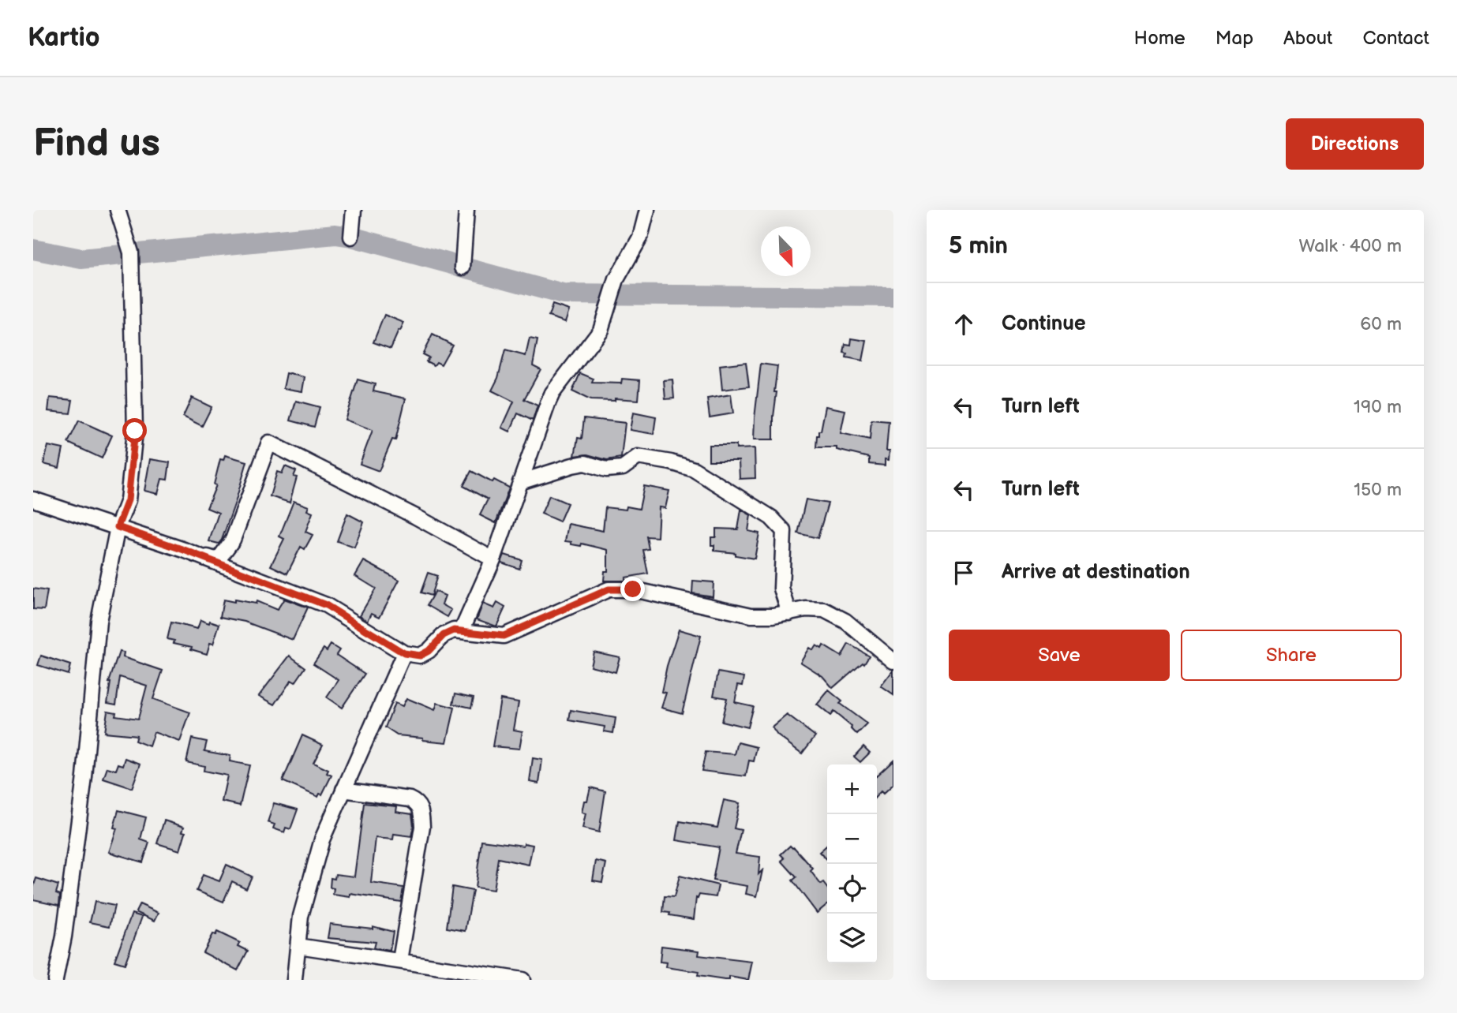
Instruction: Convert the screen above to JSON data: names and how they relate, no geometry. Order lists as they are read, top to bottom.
{
  "north": "bottom right",
  "page": {
    "header": "Kartio",
    "nav": [
      "Home",
      "Map",
      "About",
      "Contact"
    ],
    "buttons": [
      "Directions",
      ["Save", "Share"]
    ],
    "title": "Find us",
    "heading": ["5 min", "Walk · 400 m"],
    "list": [
      ["Continue", "60 m"],
      ["Turn left", "190 m"],
      ["Turn left", "150 m"],
      "Arrive at destination"
    ],
    "map_buttons": ["+", "−"]
  }
}
